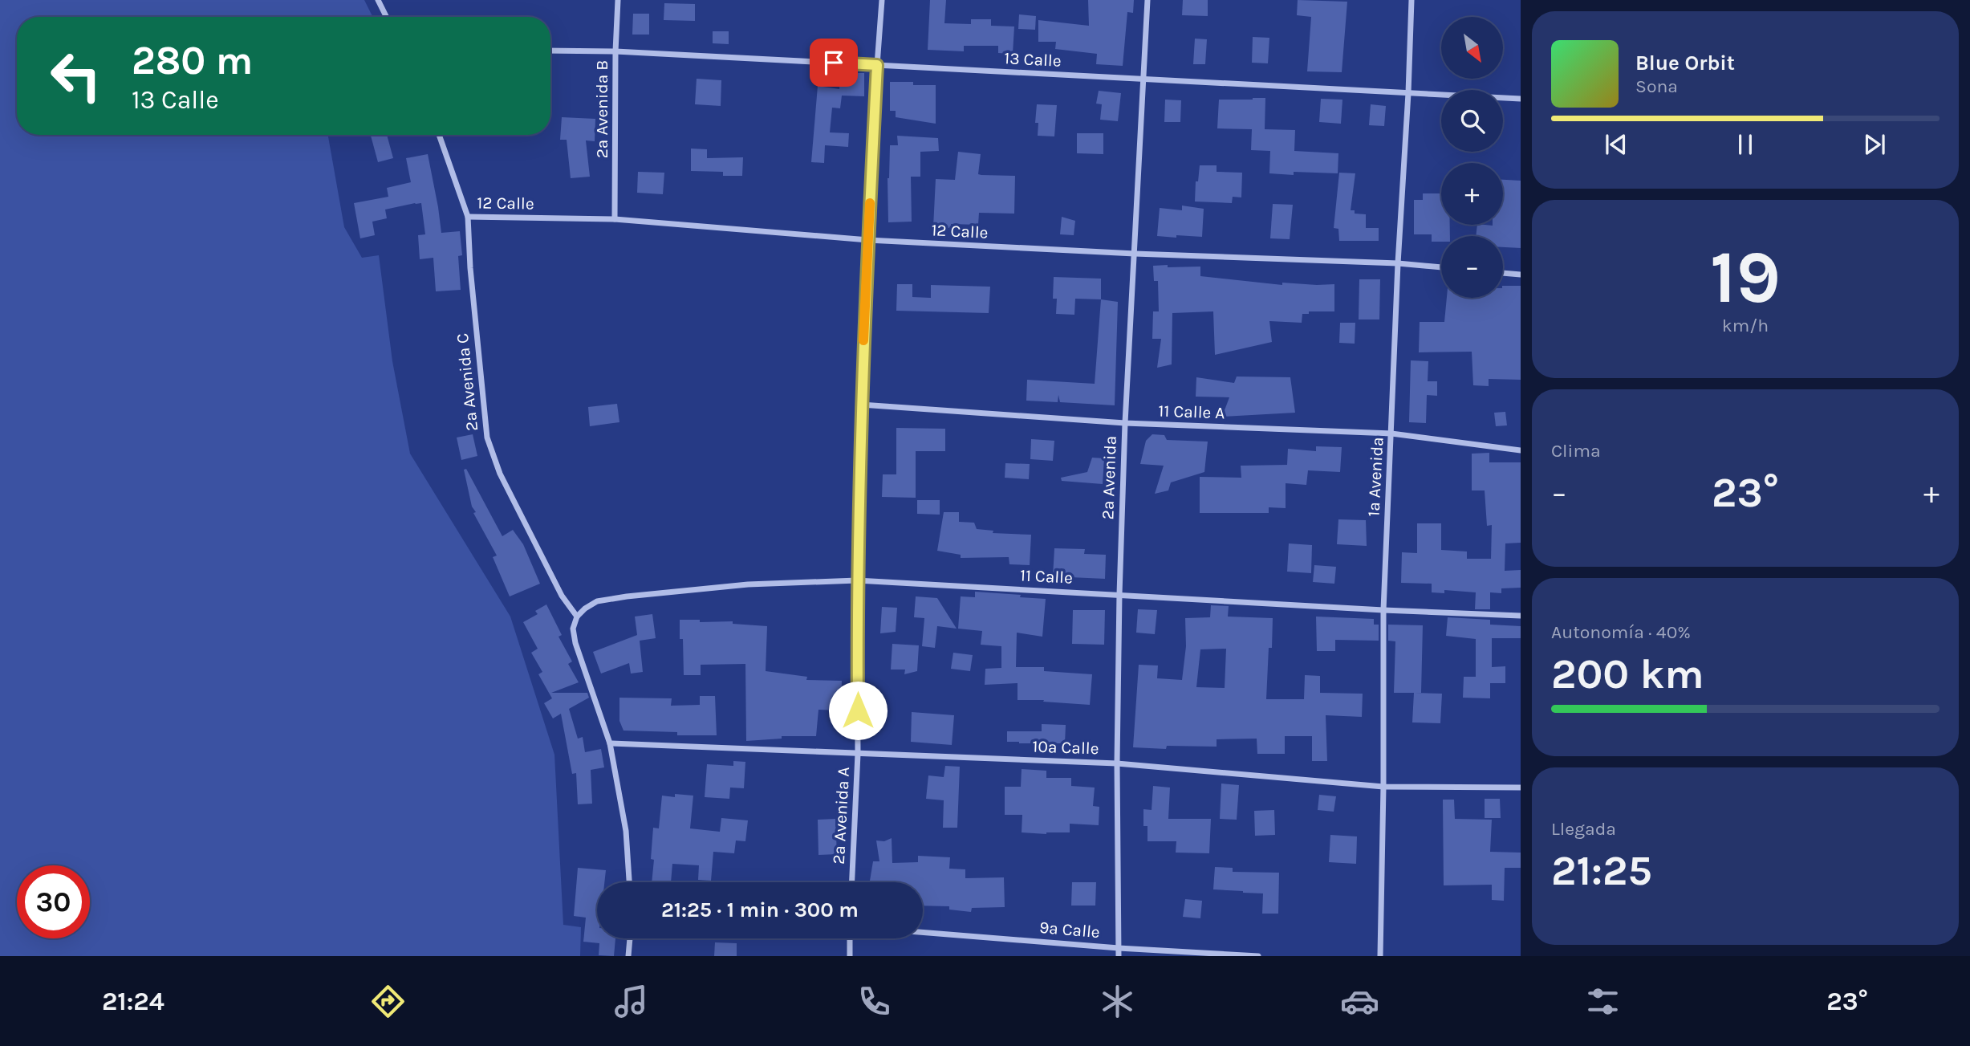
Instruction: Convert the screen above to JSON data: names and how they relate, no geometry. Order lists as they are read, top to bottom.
{
  "streets": {
    "street": [
      "13 Calle",
      "2a Avenida B",
      "12 Calle",
      "2a Avenida C",
      "11 Calle A",
      "1a Avenida",
      "2a Avenida",
      "11 Calle",
      "10a Calle",
      "2a Avenida A",
      "9a Calle"
    ]
  },
  "crossings": [
    ["13 Calle", "2a Avenida B"],
    ["13 Calle", "1a Avenida"],
    ["13 Calle", "2a Avenida"],
    ["13 Calle", "2a Avenida A"],
    ["2a Avenida B", "12 Calle"],
    ["12 Calle", "2a Avenida C"],
    ["12 Calle", "1a Avenida"],
    ["12 Calle", "2a Avenida"],
    ["12 Calle", "2a Avenida A"],
    ["2a Avenida C", "11 Calle"],
    ["11 Calle A", "1a Avenida"],
    ["11 Calle A", "2a Avenida"],
    ["11 Calle A", "2a Avenida A"],
    ["1a Avenida", "11 Calle"],
    ["1a Avenida", "10a Calle"],
    ["2a Avenida", "11 Calle"],
    ["2a Avenida", "10a Calle"],
    ["2a Avenida", "9a Calle"],
    ["11 Calle", "2a Avenida A"],
    ["10a Calle", "2a Avenida A"]
  ],
  "north": "bottom right",
  "page": {
    "map_buttons": ["+", "−"],
    "turn": ["280 m", "13 Calle"],
    "song": ["Blue Orbit", "Sona"],
    "tile": [
      ["19", "km/h"],
      "Clima",
      ["Autonomía · 40%", "200 km"],
      ["Llegada", "21:25"]
    ],
    "heat": ["−", "23°", "+"],
    "limit": "30",
    "trip": "21:25 · 1 min · 300 m",
    "tabs": ["21:24", "23°"]
  }
}
